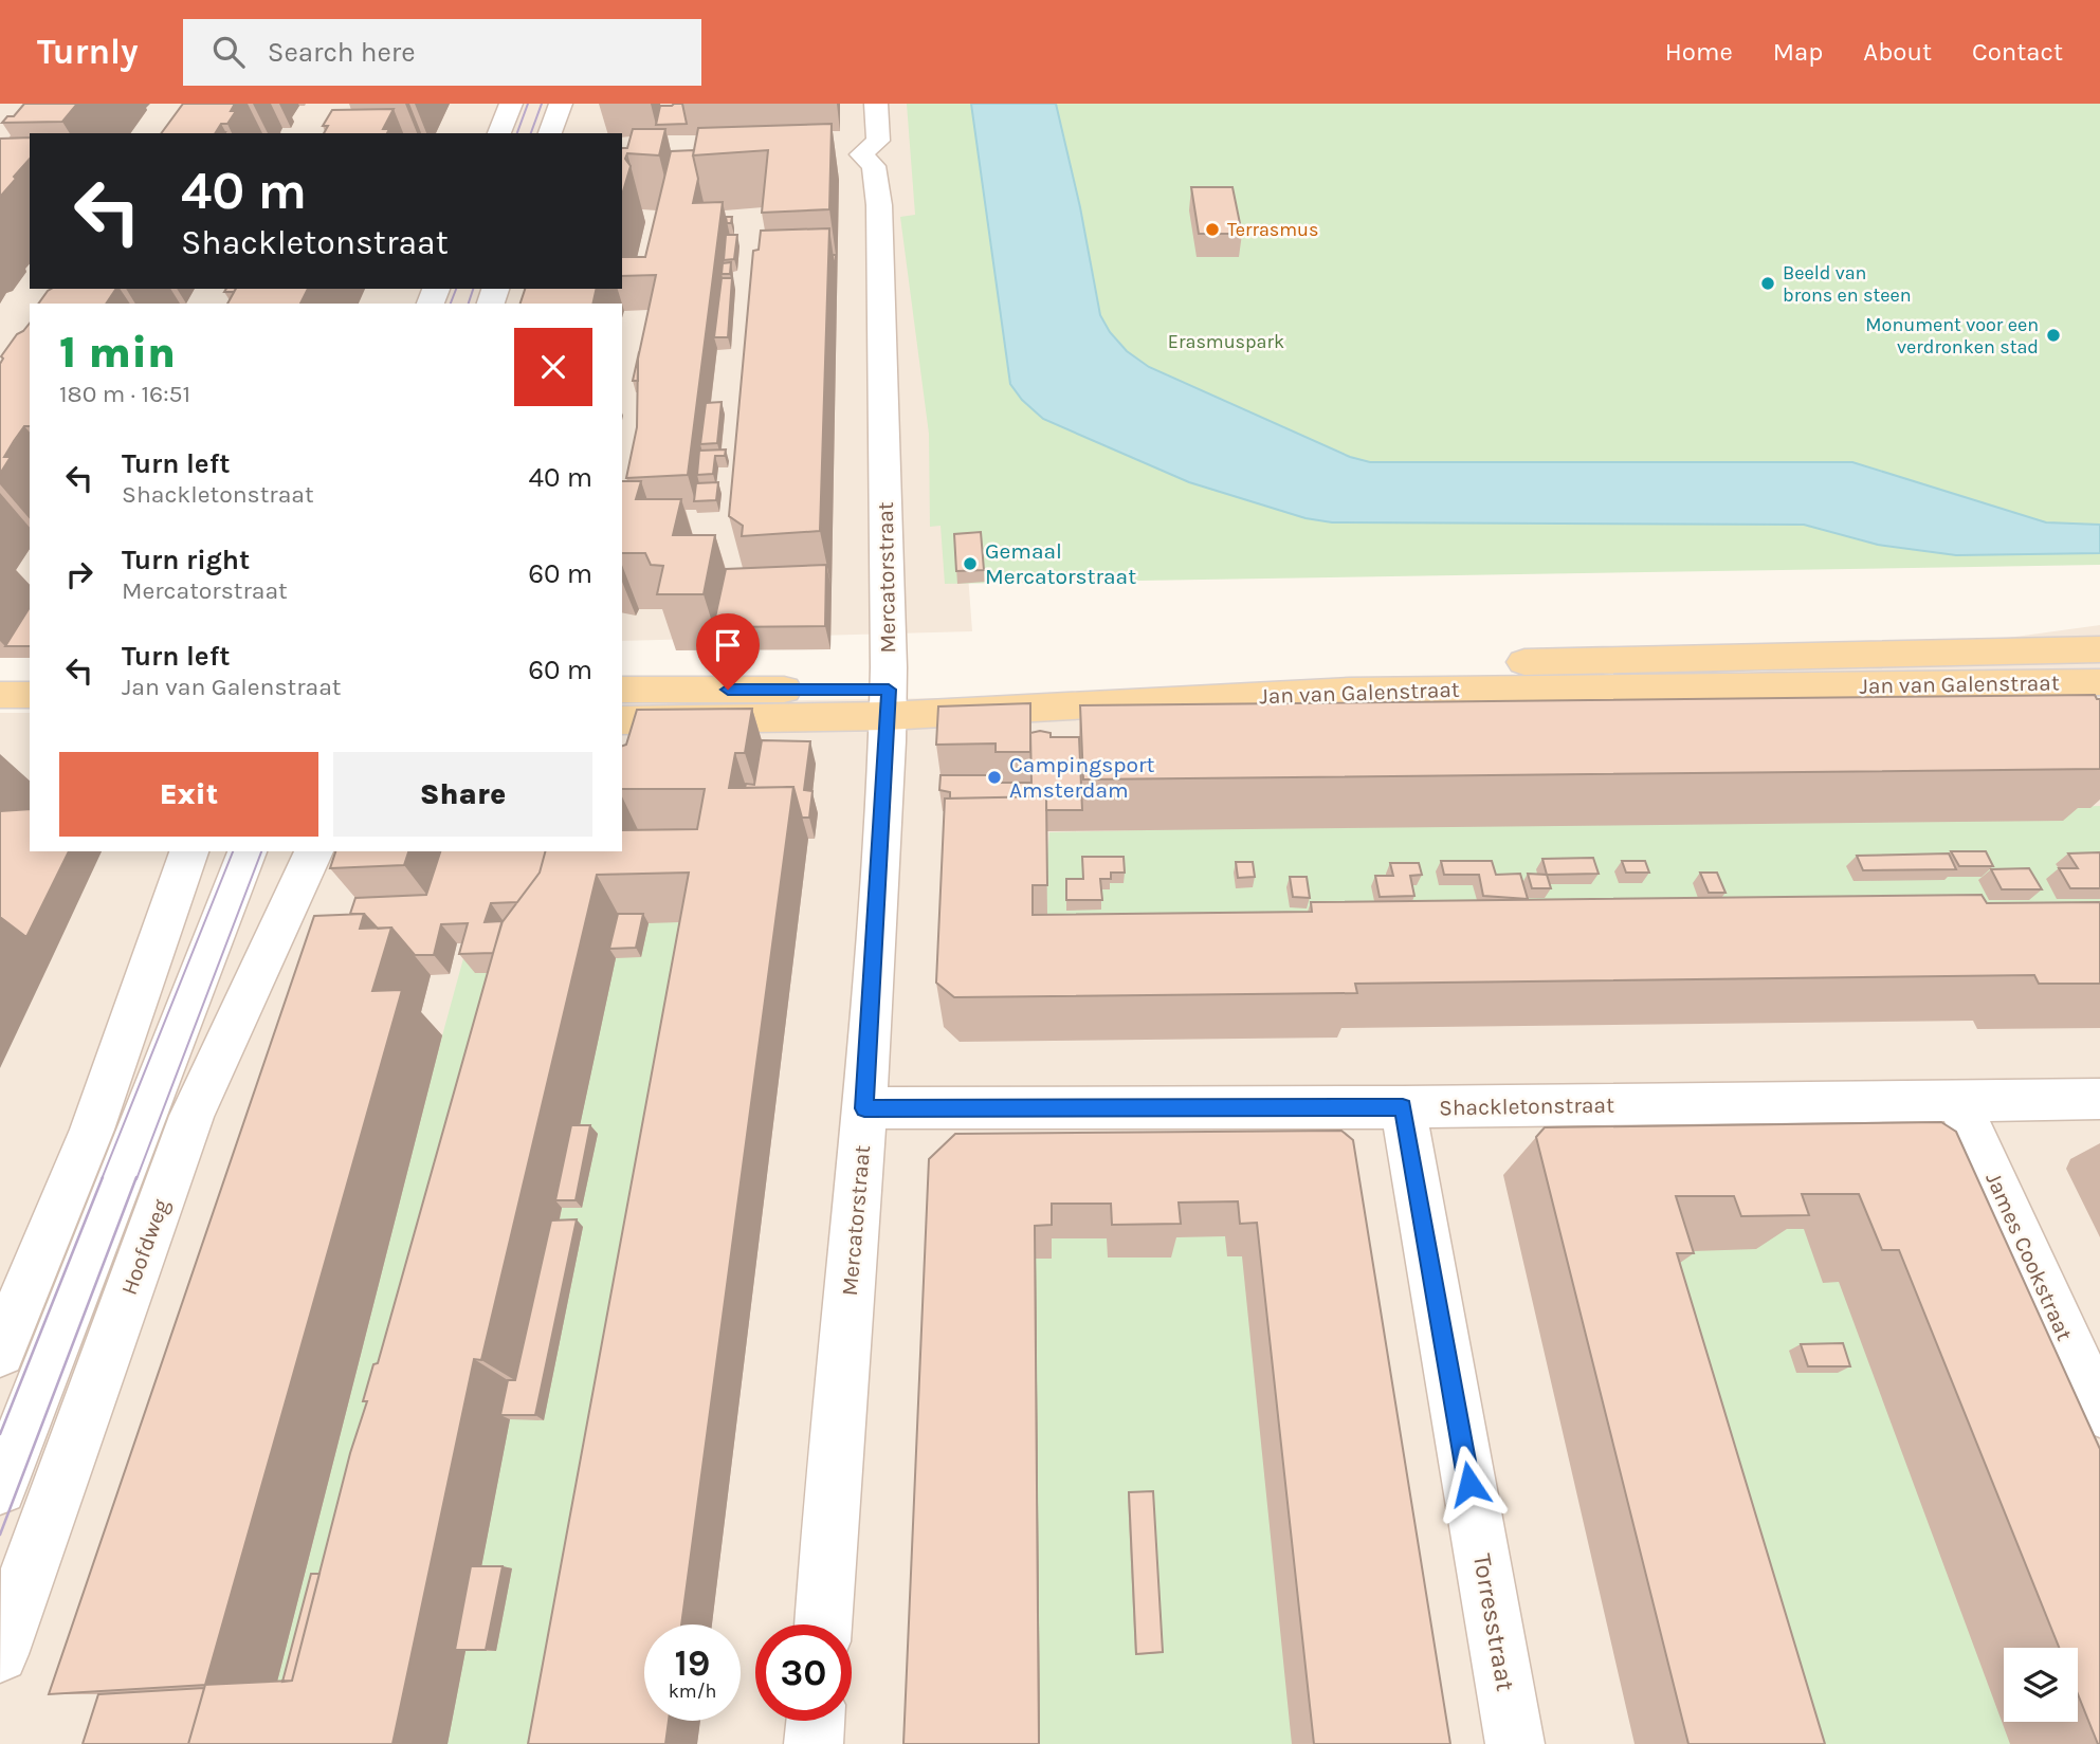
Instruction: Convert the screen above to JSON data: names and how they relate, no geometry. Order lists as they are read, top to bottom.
{
  "streets": {
    "main road": ["Jan van Galenstraat"],
    "street": [
      "Mercatorstraat",
      "Shackletonstraat",
      "Hoofdweg",
      "James Cookstraat",
      "Torresstraat"
    ]
  },
  "crossings": [
    ["Mercatorstraat", "Jan van Galenstraat"],
    ["Mercatorstraat", "Shackletonstraat"],
    ["Shackletonstraat", "James Cookstraat"],
    ["Shackletonstraat", "Torresstraat"]
  ],
  "parks": ["Erasmuspark"],
  "places": [
    "Terrasmus",
    "Beeld van brons en steen",
    "Monument voor een verdronken stad",
    "Gemaal Mercatorstraat",
    "Campingsport Amsterdam"
  ],
  "page": {
    "header": "Turnly",
    "search": "Search here",
    "nav": [
      "Home",
      "Map",
      "About",
      "Contact"
    ],
    "turn": ["40 m", "Shackletonstraat"],
    "heading": ["1 min", "180 m · 16:51"],
    "list": [
      {
        "name": "Turn left",
        "note": "Shackletonstraat",
        "value": "40 m"
      },
      {
        "name": "Turn right",
        "note": "Mercatorstraat",
        "value": "60 m"
      },
      {
        "name": "Turn left",
        "note": "Jan van Galenstraat",
        "value": "60 m"
      }
    ],
    "buttons": ["Exit", "Share"],
    "speed": "19 km/h",
    "limit": "30"
  }
}
